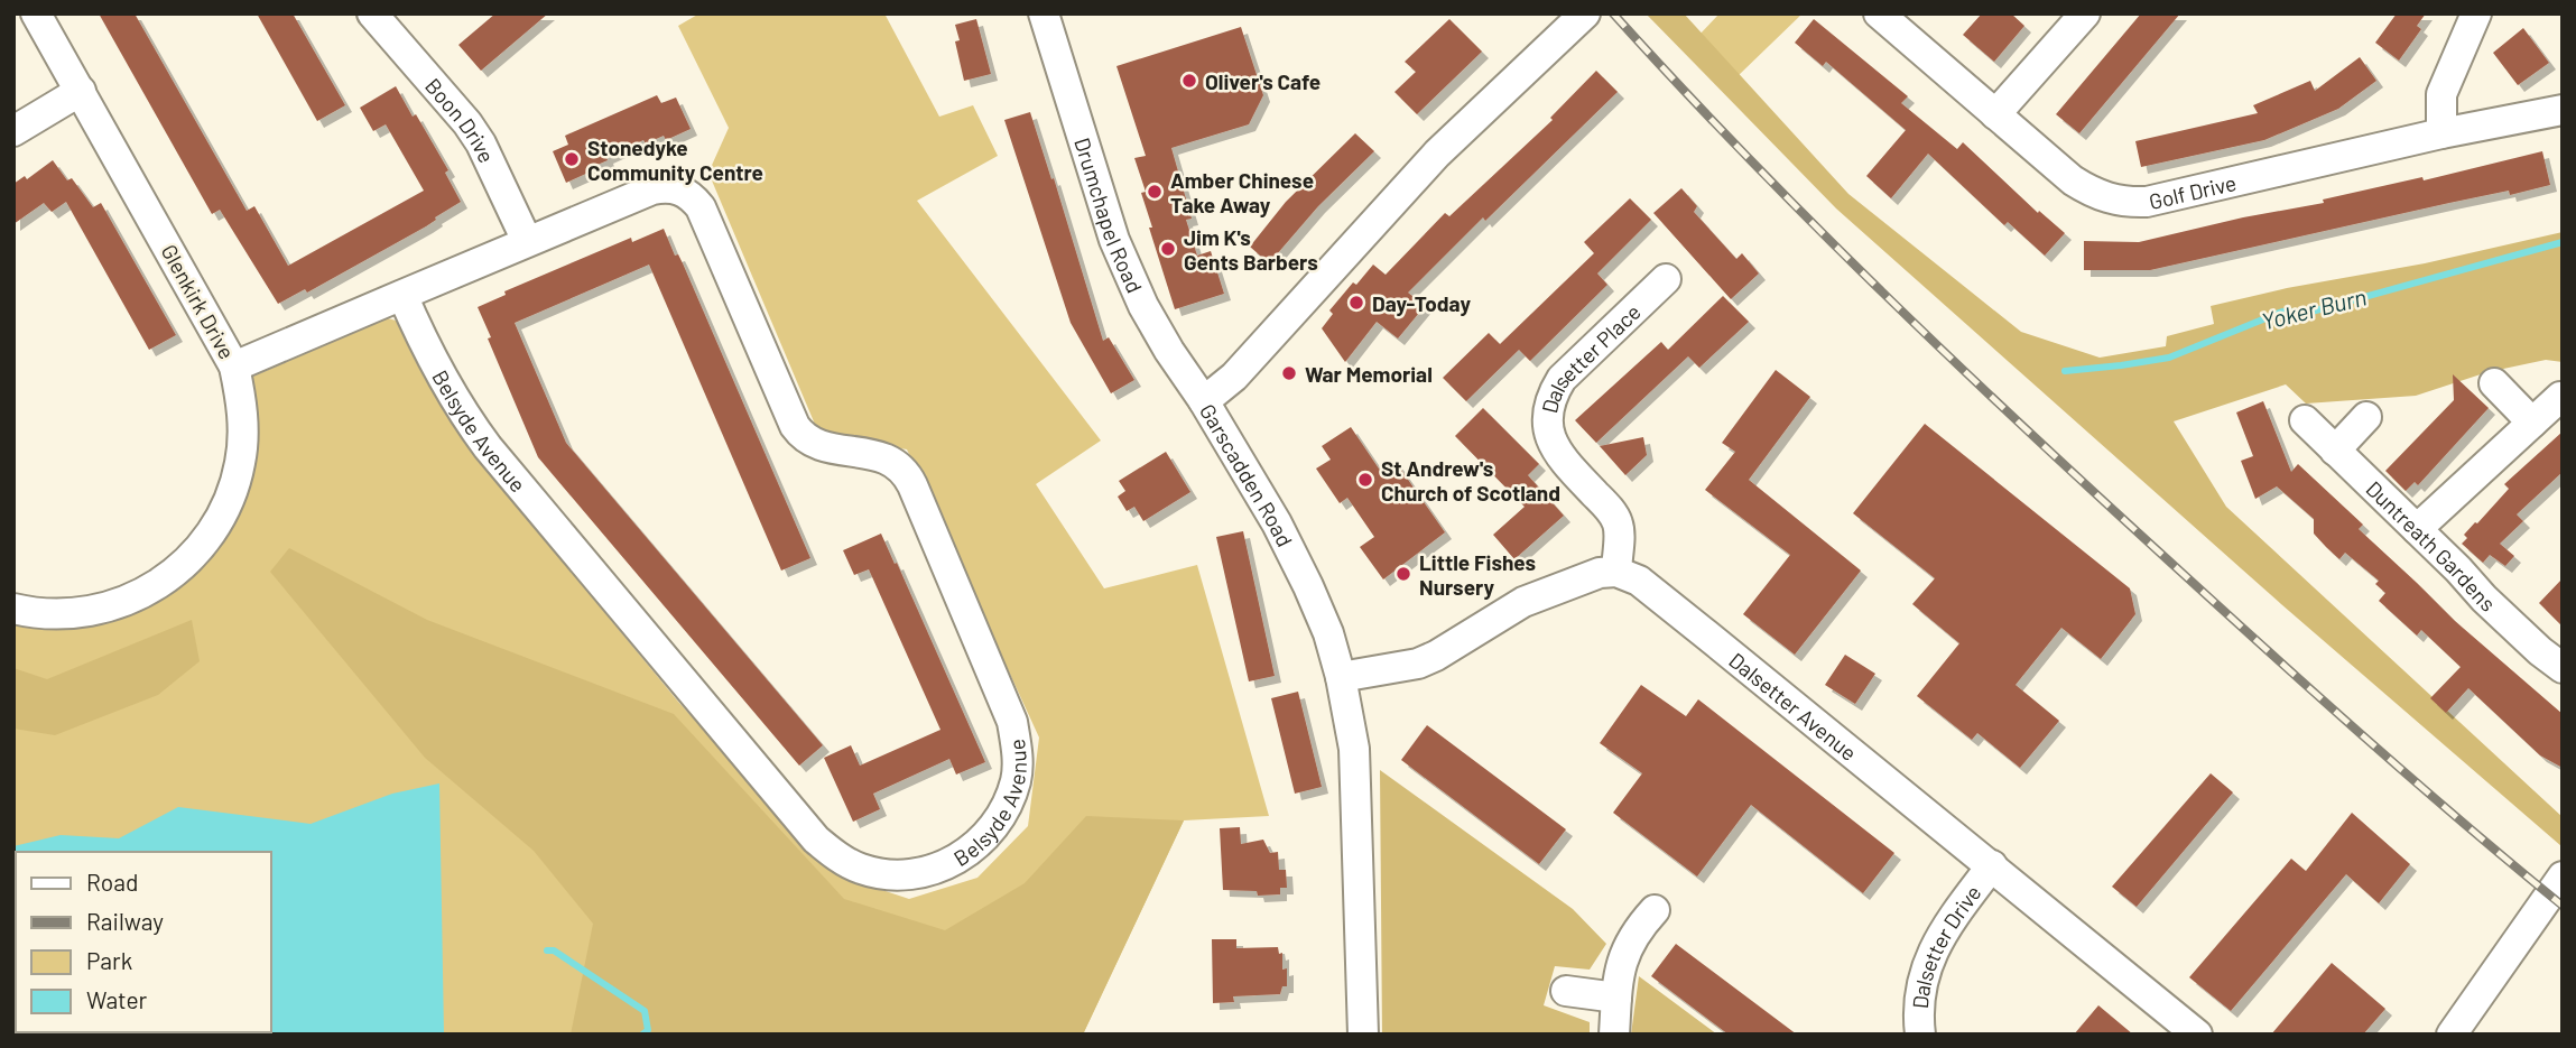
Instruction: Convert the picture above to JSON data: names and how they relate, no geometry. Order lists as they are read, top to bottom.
{
  "streets": {
    "street": [
      "Boon Drive",
      "Golf Drive",
      "Drumchapel Road",
      "Glenkirk Drive",
      "Dalsetter Place",
      "Belsyde Avenue",
      "Garscadden Road",
      "Duntreath Gardens",
      "Dalsetter Avenue",
      "Dalsetter Drive"
    ]
  },
  "crossings": [
    ["Boon Drive", "Belsyde Avenue"],
    ["Drumchapel Road", "Garscadden Road"],
    ["Glenkirk Drive", "Belsyde Avenue"],
    ["Dalsetter Place", "Dalsetter Avenue"],
    ["Dalsetter Avenue", "Dalsetter Drive"]
  ],
  "water": ["Yoker Burn"],
  "places": [
    "Oliver's Cafe",
    "Stonedyke Community Centre",
    "Amber Chinese Take Away",
    "Jim K's Gents Barbers",
    "Day-Today",
    "War Memorial",
    "St Andrew's Church of Scotland",
    "Little Fishes Nursery"
  ],
  "legend": [
    "Road",
    "Railway",
    "Park",
    "Water"
  ]
}
